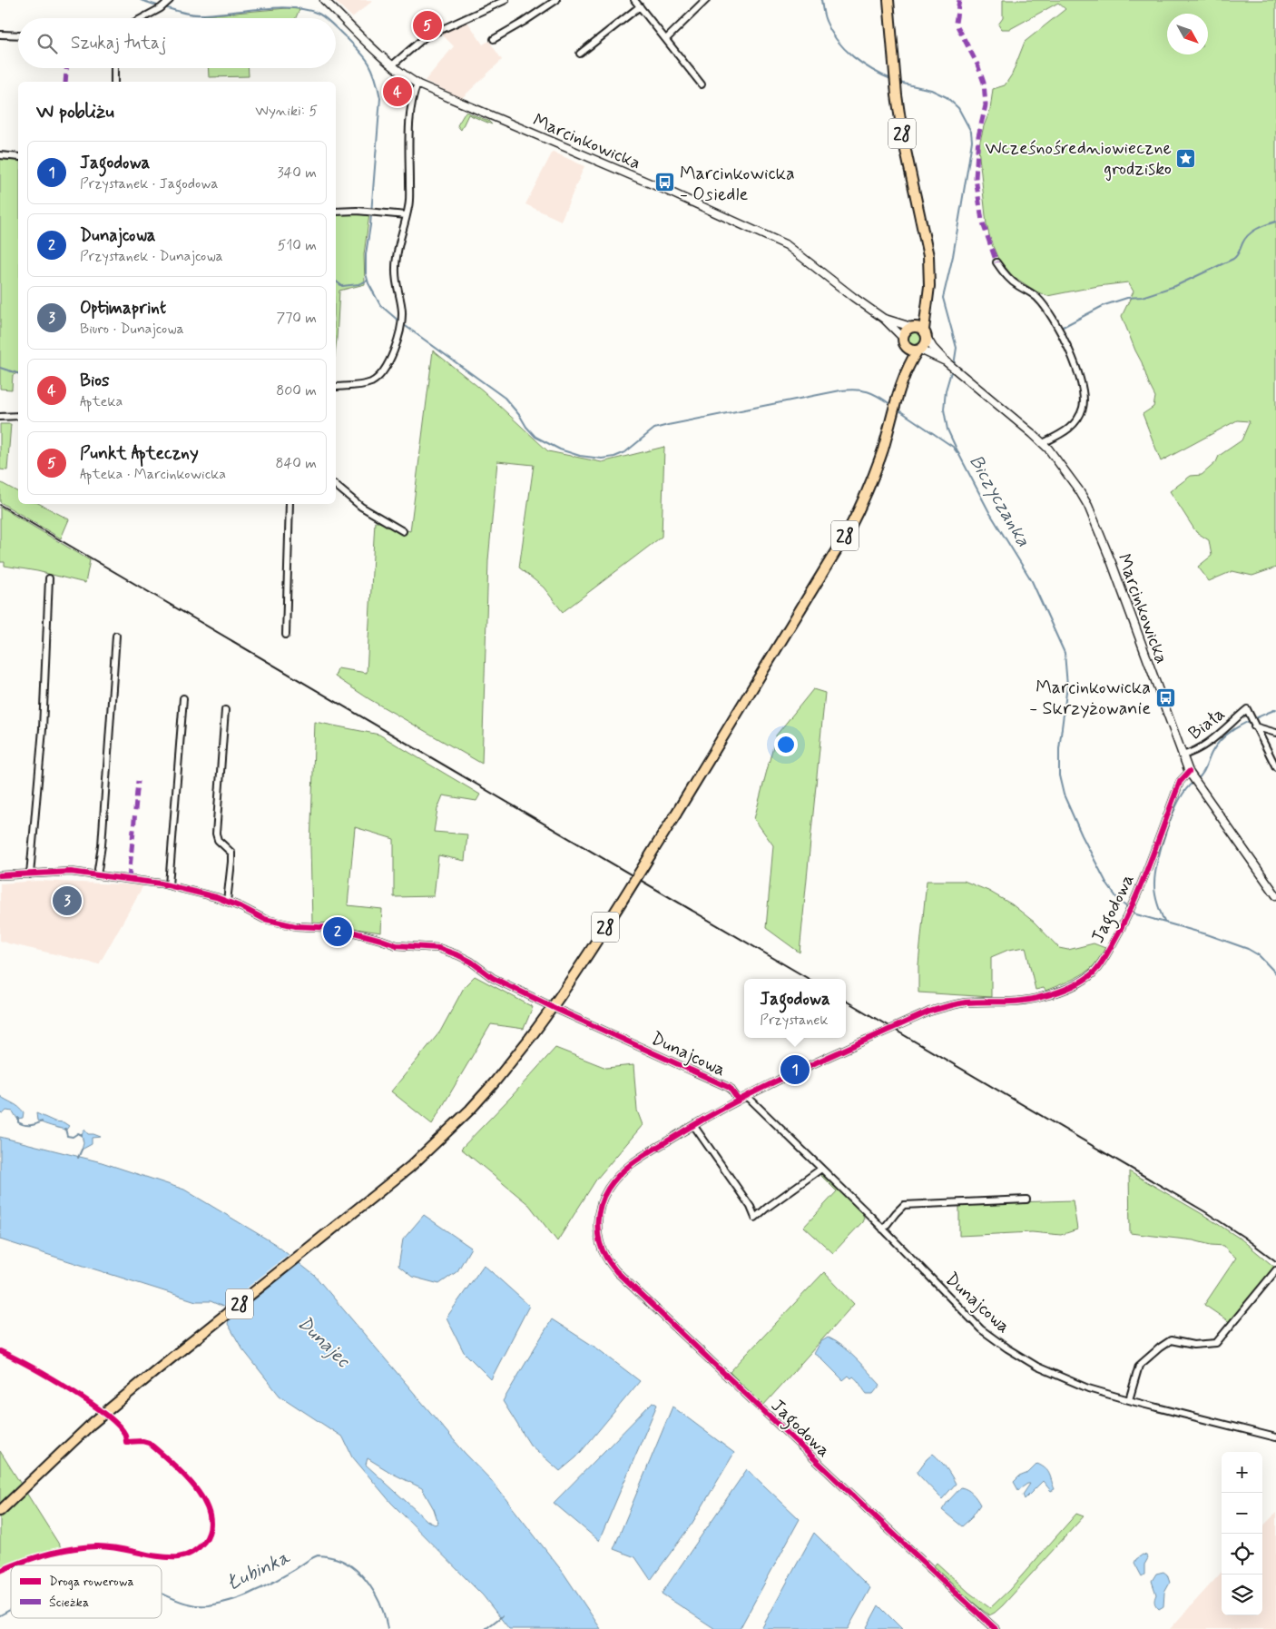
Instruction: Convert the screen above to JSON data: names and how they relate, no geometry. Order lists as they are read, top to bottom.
{
  "streets": {
    "main road": ["28"],
    "street": [
      "Marcinkowicka",
      "Biała",
      "Jagodowa",
      "Dunajcowa"
    ]
  },
  "crossings": [
    ["28", "Marcinkowicka"],
    ["Marcinkowicka", "Biała"],
    ["Marcinkowicka", "Jagodowa"],
    ["Jagodowa", "Dunajcowa"]
  ],
  "water": ["Biczyczanka", "Dunajec", "Łubinka"],
  "places": {
    "place": ["Wcześnośredniowieczne grodzisko"],
    "bus stop": ["Marcinkowicka - Osiedle", "Marcinkowicka - Skrzyżowanie"]
  },
  "legend": ["Droga rowerowa", "Ścieżka"],
  "north": "bottom right",
  "page": {
    "pins": [
      "5",
      "4",
      "3",
      "2",
      "1"
    ],
    "search": "Szukaj tutaj",
    "heading": ["W pobliżu", "Wyniki: 5"],
    "list": [
      {
        "mark": "1",
        "name": "Jagodowa",
        "note": "Przystanek · Jagodowa",
        "value": "340 m"
      },
      {
        "mark": "2",
        "name": "Dunajcowa",
        "note": "Przystanek · Dunajcowa",
        "value": "510 m"
      },
      {
        "mark": "3",
        "name": "Optimaprint",
        "note": "Biuro · Dunajcowa",
        "value": "770 m"
      },
      {
        "mark": "4",
        "name": "Bios",
        "note": "Apteka",
        "value": "800 m"
      },
      {
        "mark": "5",
        "name": "Punkt Apteczny",
        "note": "Apteka · Marcinkowicka",
        "value": "840 m"
      }
    ],
    "popup": ["Jagodowa", "Przystanek"],
    "map_buttons": ["+", "−"]
  }
}
